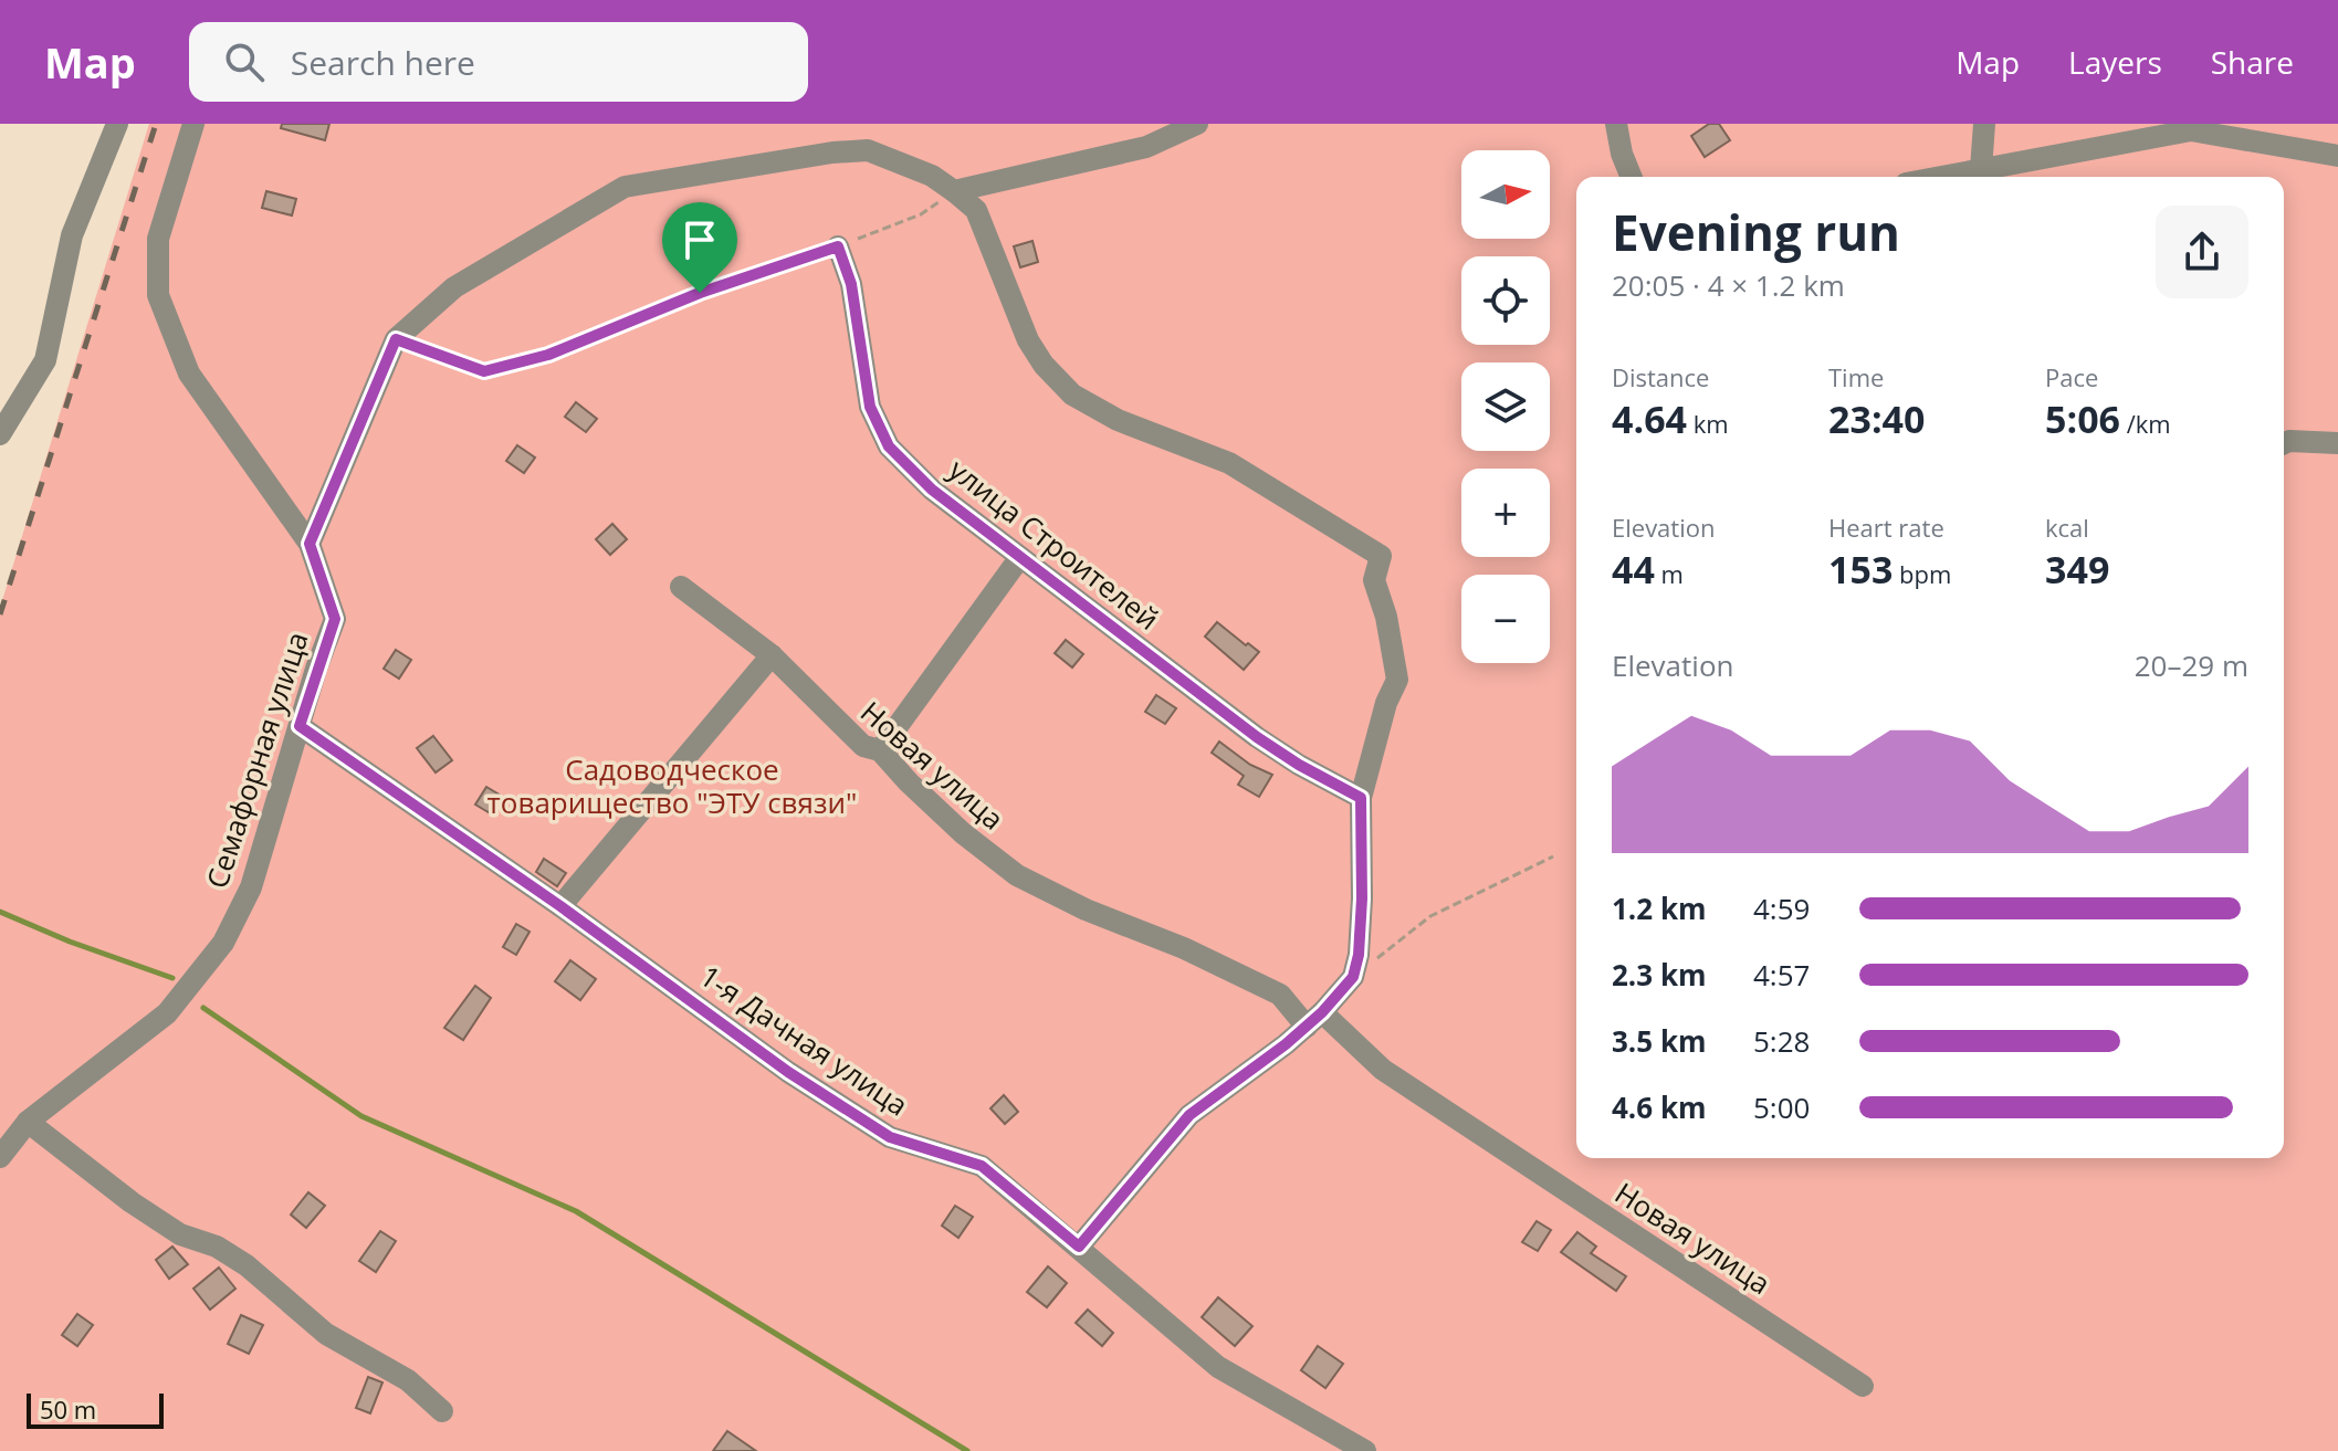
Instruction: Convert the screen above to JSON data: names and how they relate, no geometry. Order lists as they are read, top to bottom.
{
  "streets": {
    "street": [
      "улица Строителей",
      "Семафорная улица",
      "Новая улица",
      "1-я Дачная улица"
    ]
  },
  "crossings": [
    ["Семафорная улица", "1-я Дачная улица"]
  ],
  "parks": ["Садоводческое товарищество \"ЭТУ связи\""],
  "scale_bar": "50 m",
  "north": "right",
  "page": {
    "header": "Map",
    "search": "Search here",
    "nav": ["Map", "Layers", "Share"],
    "map_buttons": ["+", "−"],
    "heading": ["Evening run", "20:05 · 4 × 1.2 km"],
    "stats": [
      ["Distance", "4.64 km"],
      ["Time", "23:40"],
      ["Pace", "5:06 /km"],
      ["Elevation", "44 m"],
      ["Heart rate", "153 bpm"],
      ["kcal", "349"]
    ],
    "chart": ["Elevation", "20–29 m"],
    "list": [
      {
        "name": "1.2 km",
        "note": "4:59"
      },
      {
        "name": "2.3 km",
        "note": "4:57"
      },
      {
        "name": "3.5 km",
        "note": "5:28"
      },
      {
        "name": "4.6 km",
        "note": "5:00"
      }
    ],
    "scale": "50 m"
  }
}
